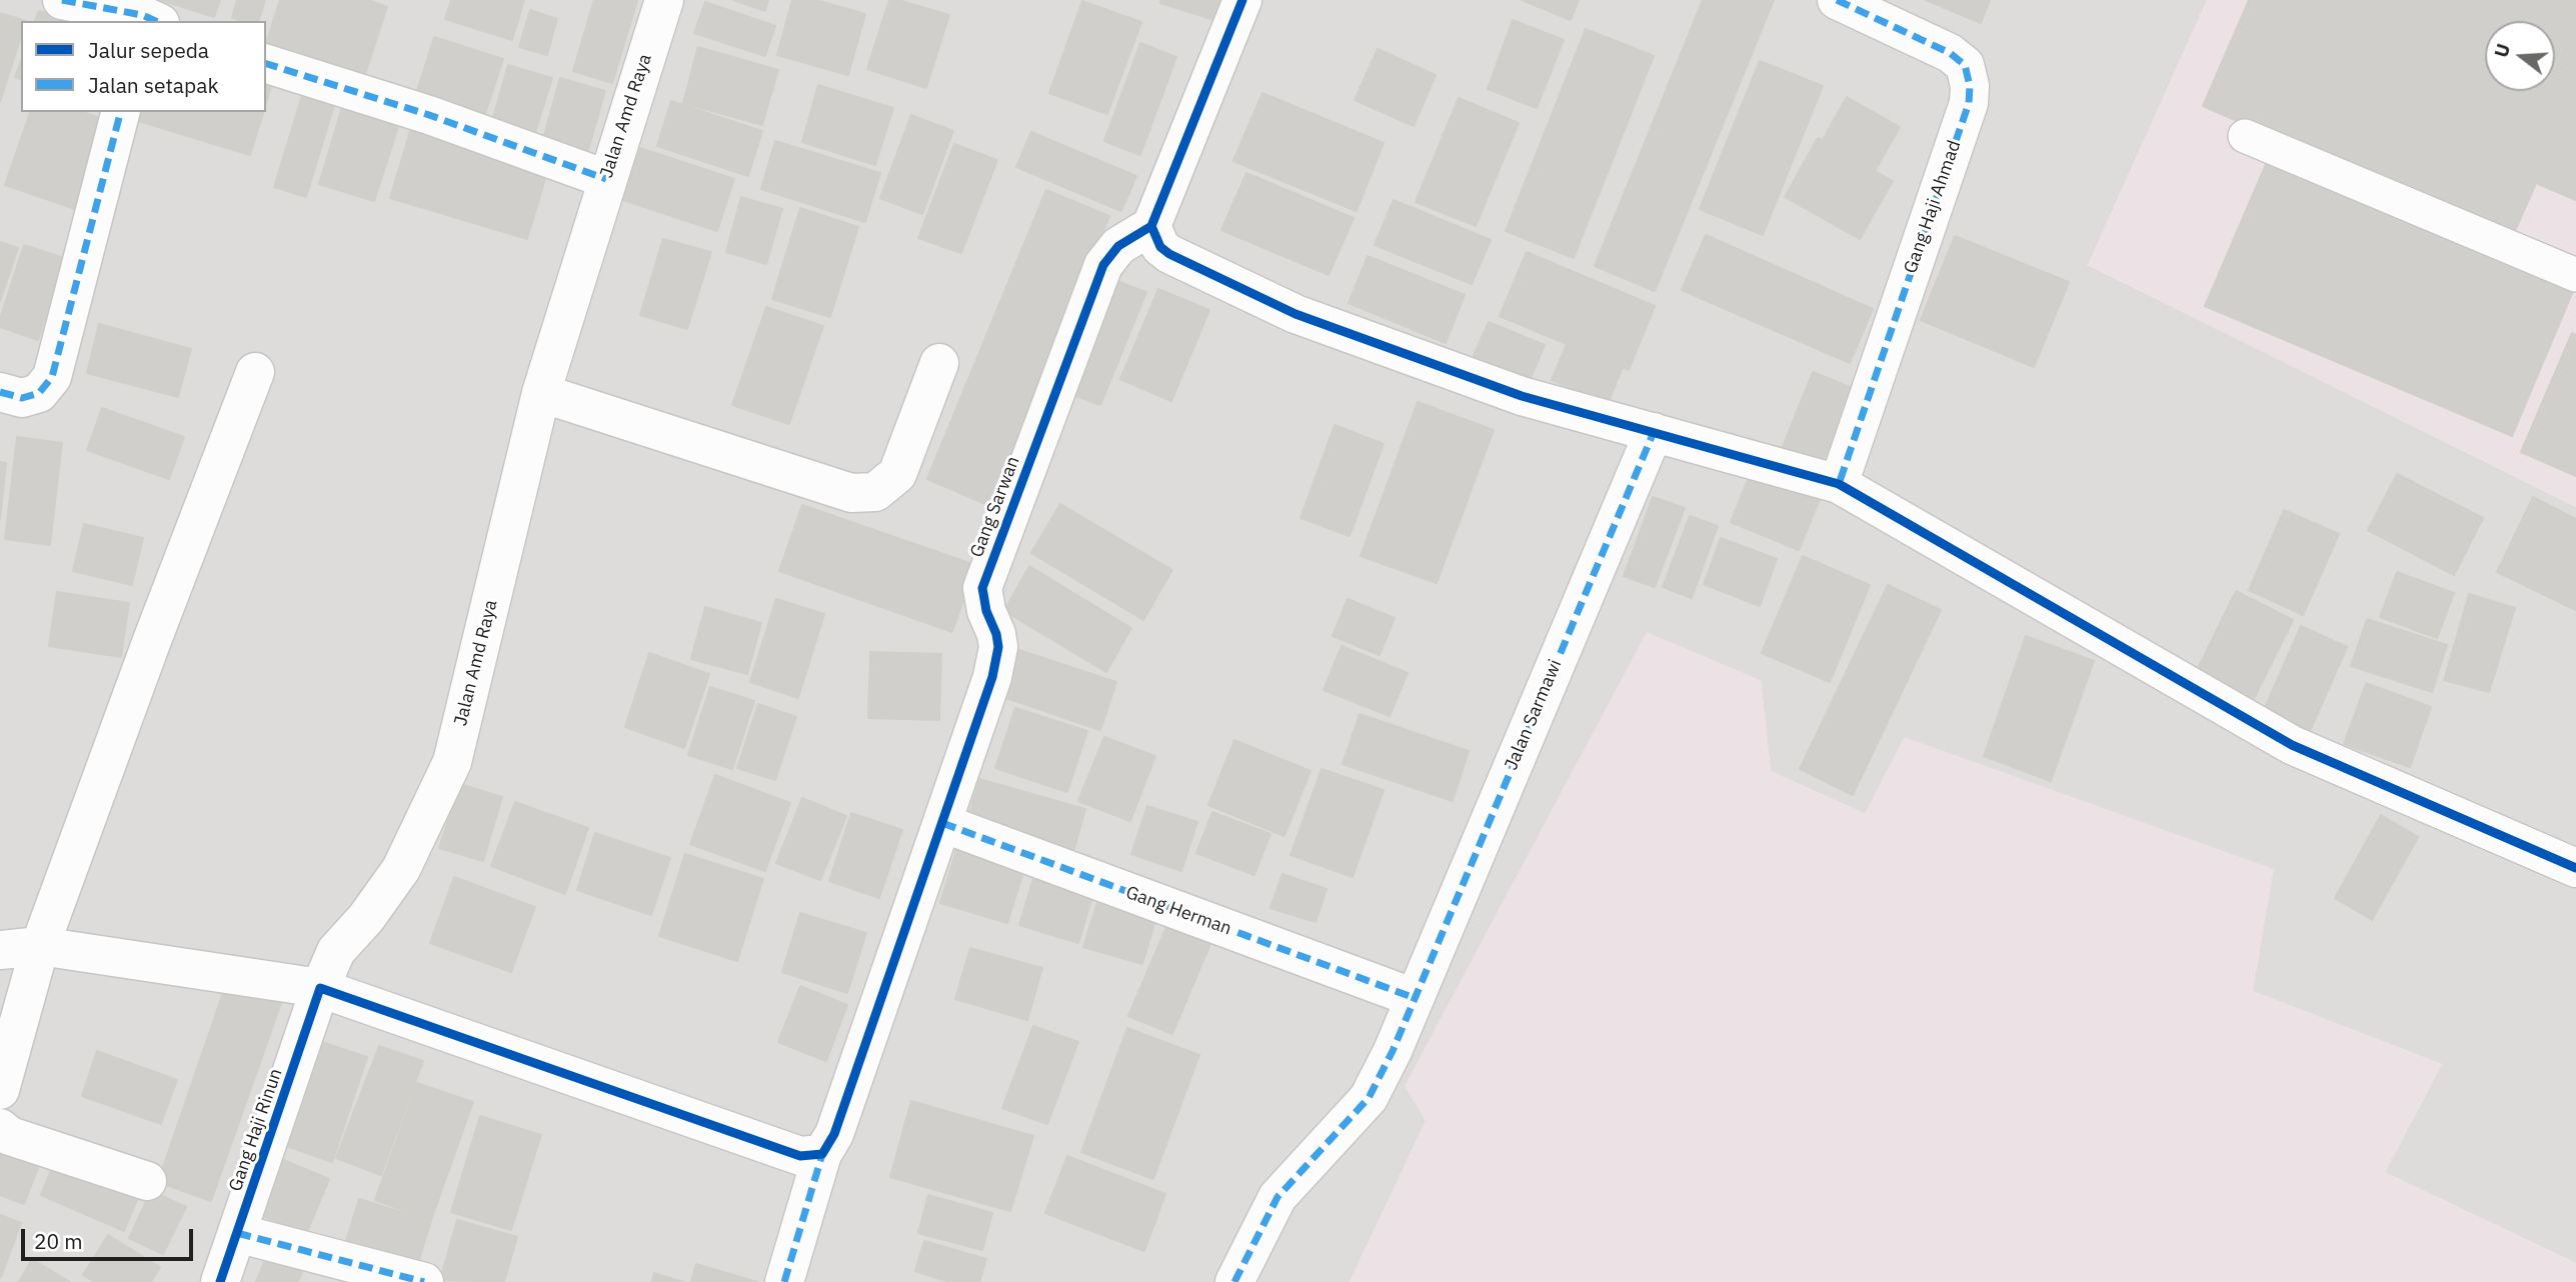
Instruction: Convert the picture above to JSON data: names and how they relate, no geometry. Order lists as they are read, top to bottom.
{
  "streets": {
    "street": [
      "Jalan Amd Raya",
      "Gang Haji Ahmad",
      "Gang Sarwan",
      "Jalan Sarmawi",
      "Gang Herman",
      "Gang Haji Rinun"
    ]
  },
  "crossings": [
    ["Jalan Amd Raya", "Gang Haji Rinun"],
    ["Gang Sarwan", "Gang Herman"],
    ["Jalan Sarmawi", "Gang Herman"]
  ],
  "legend": ["Jalur sepeda", "Jalan setapak"],
  "scale_bar": "20 m",
  "north": "left"
}
